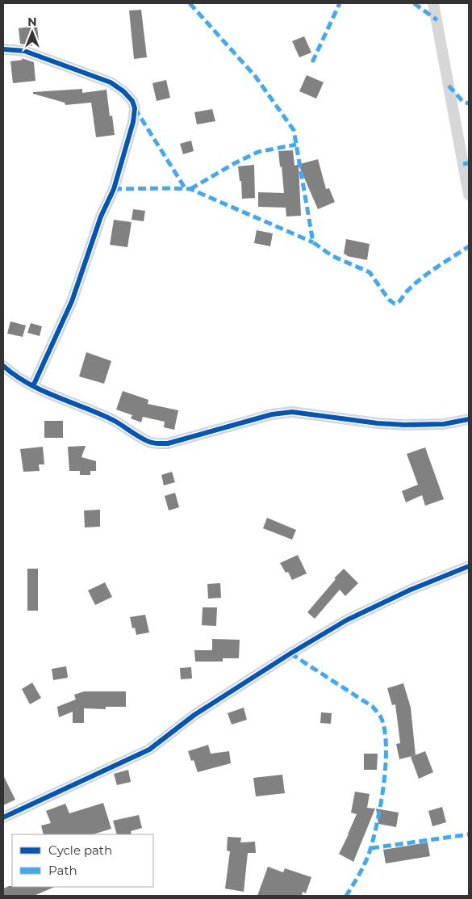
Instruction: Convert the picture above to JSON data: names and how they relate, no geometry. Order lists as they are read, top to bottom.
{
  "legend": ["Cycle path", "Path"],
  "north": "top"
}
